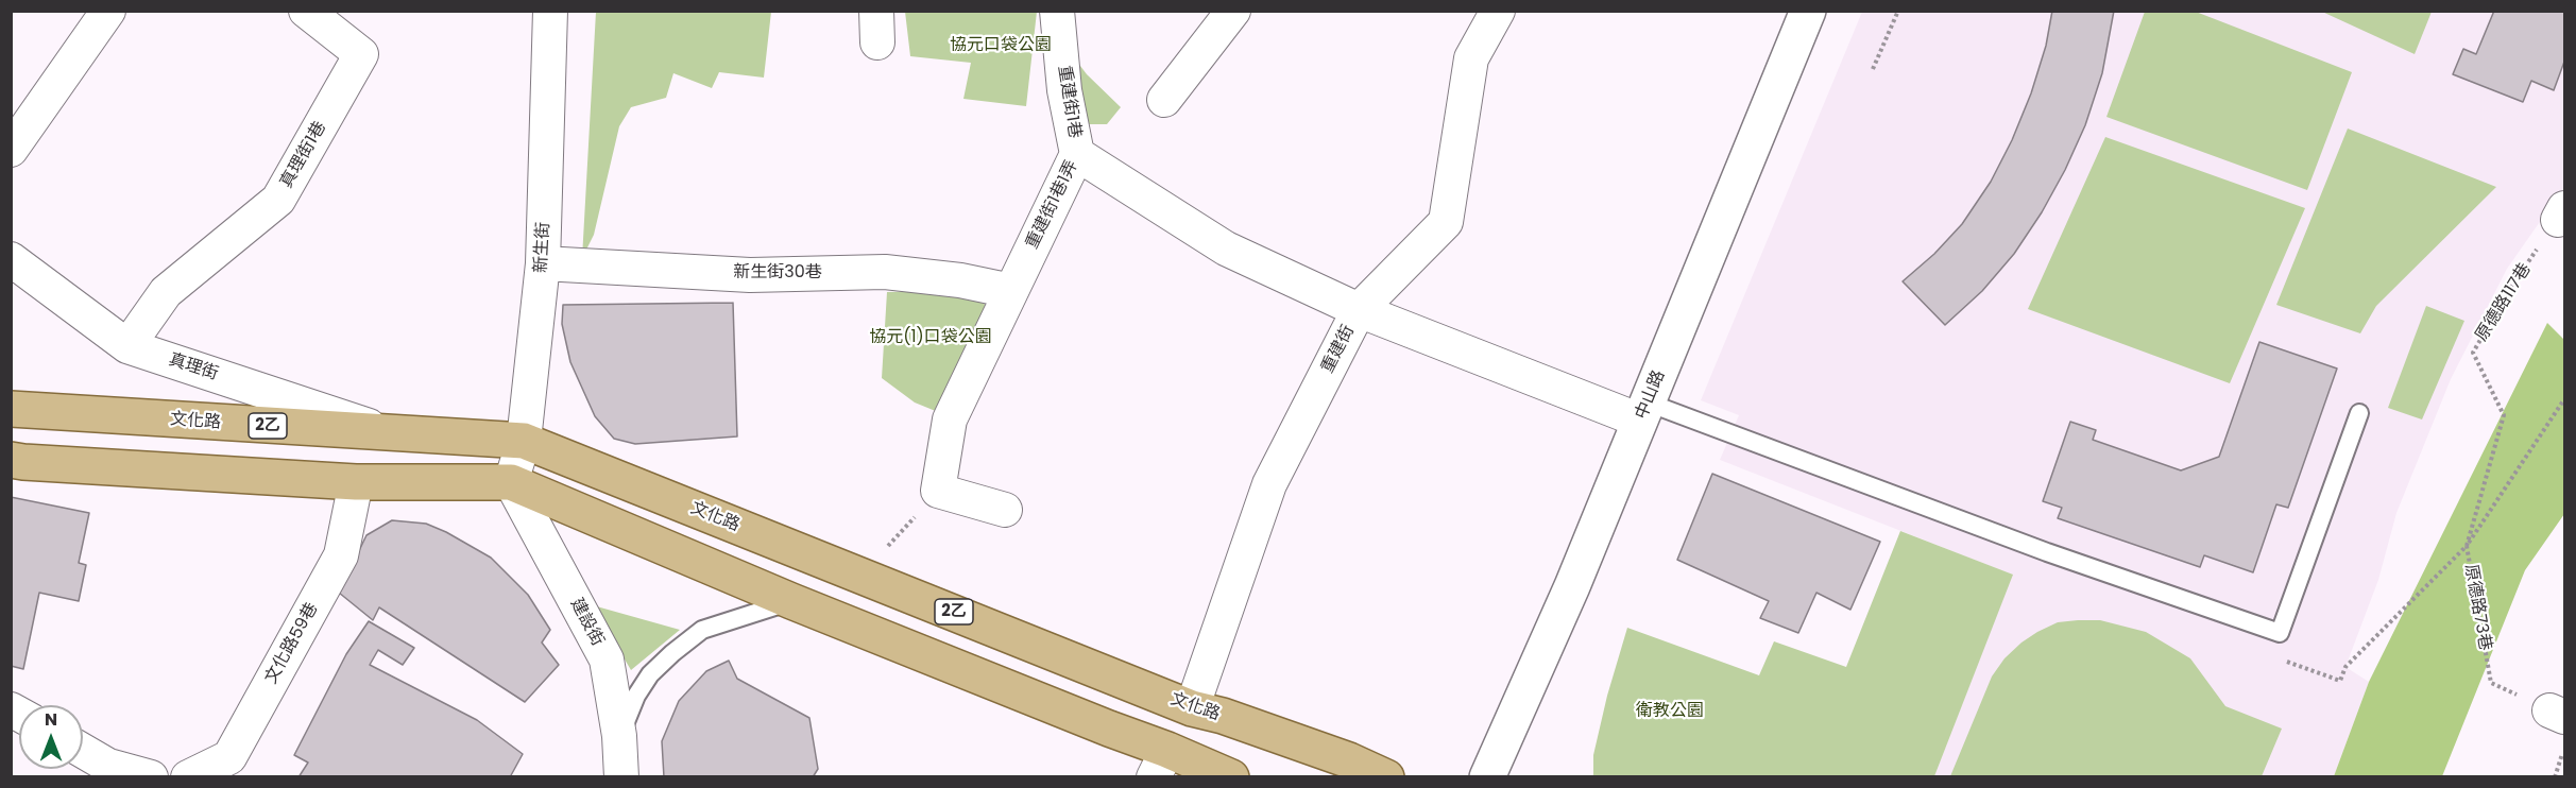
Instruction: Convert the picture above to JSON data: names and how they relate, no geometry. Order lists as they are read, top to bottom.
{
  "streets": {
    "main road": ["中山路", "文化路", "2乙"],
    "street": [
      "重建街1巷",
      "真理街1巷",
      "重建街1巷1弄",
      "新生街",
      "新生街30巷",
      "重建街",
      "真理街",
      "建設街",
      "文化路59巷"
    ],
    "path": ["原德路117巷", "原德路73巷"]
  },
  "crossings": [
    ["重建街1巷", "重建街1巷1弄"],
    ["真理街1巷", "真理街"],
    ["重建街1巷1弄", "新生街30巷"],
    ["重建街1巷1弄", "重建街"],
    ["重建街1巷1弄", "中山路"],
    ["新生街", "新生街30巷"],
    ["新生街", "文化路"],
    ["新生街", "建設街"],
    ["原德路117巷", "原德路73巷"],
    ["重建街", "文化路"],
    ["真理街", "文化路"]
  ],
  "parks": ["協元口袋公園", "協元(1)口袋公園", "衛教公園"],
  "north": "top"
}
